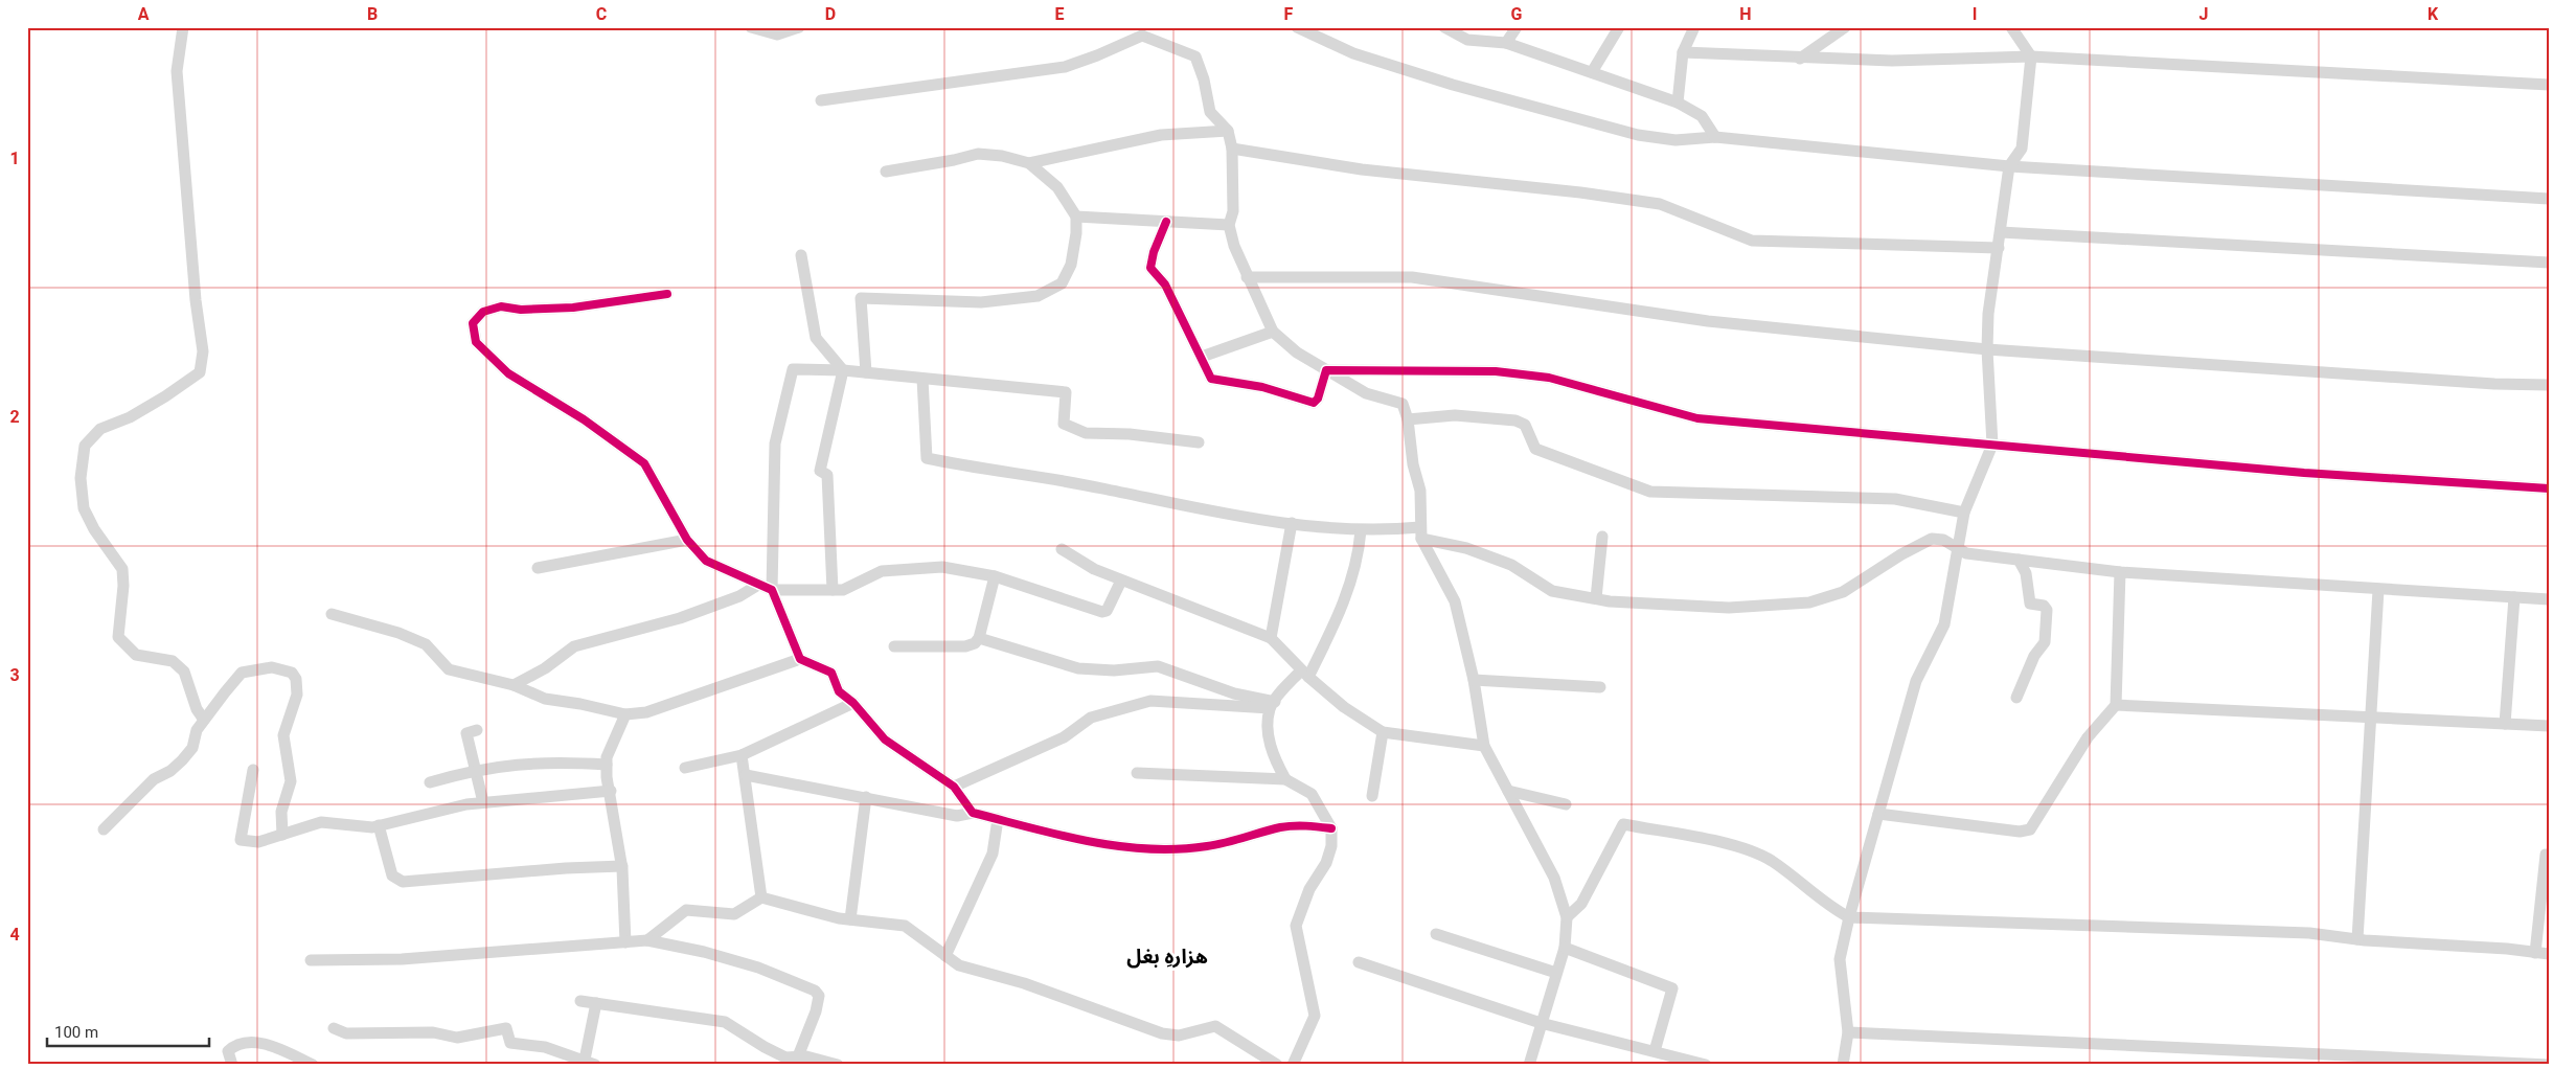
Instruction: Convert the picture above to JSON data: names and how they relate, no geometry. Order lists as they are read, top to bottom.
{
  "districts": ["هزارهِ بغل"],
  "scale_bar": "100 m",
  "grid": {
    "columns": [
      "A",
      "B",
      "C",
      "D",
      "E",
      "F",
      "G",
      "H",
      "I",
      "J",
      "K"
    ],
    "rows": [
      "1",
      "2",
      "3",
      "4"
    ]
  }
}
